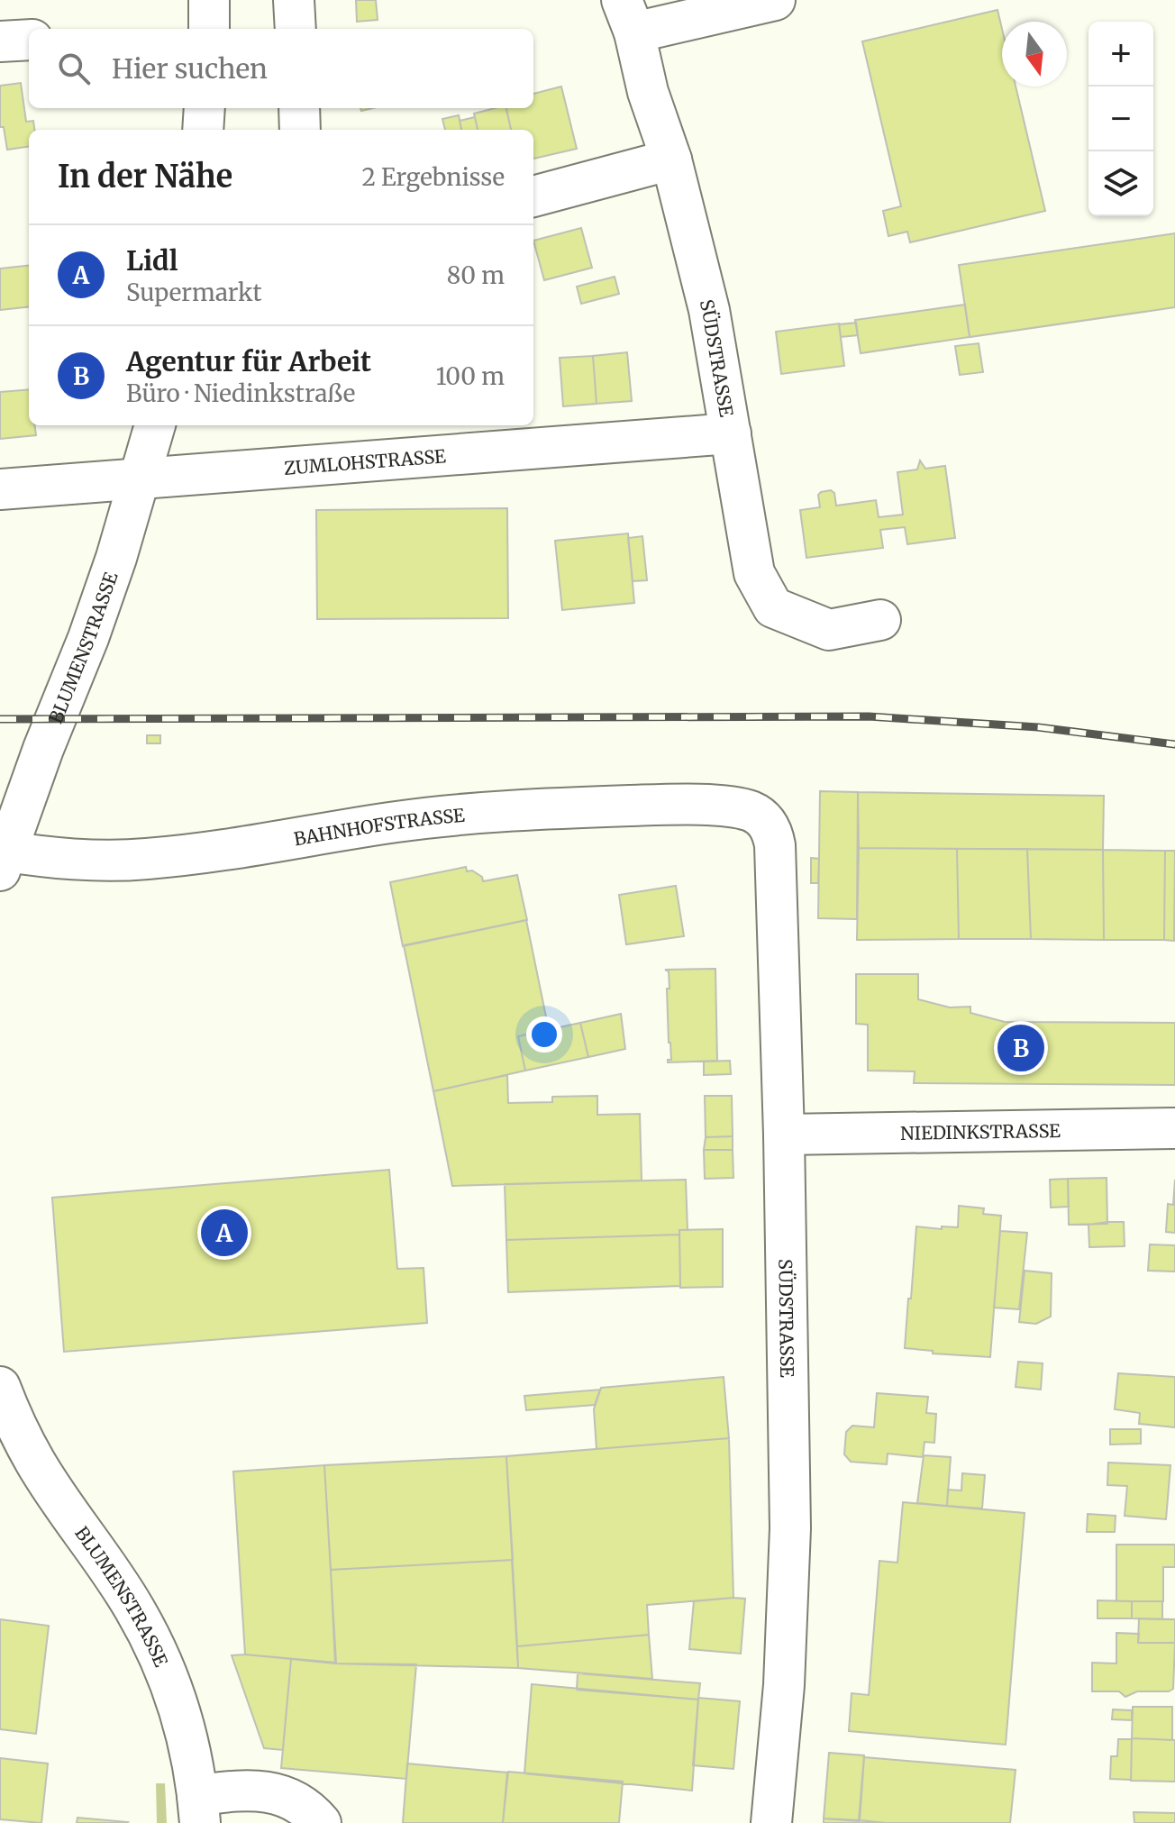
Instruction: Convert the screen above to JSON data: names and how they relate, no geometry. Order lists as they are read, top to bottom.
{
  "streets": {
    "street": [
      "SÜDSTRASSE",
      "ZUMLOHSTRASSE",
      "BLUMENSTRASSE",
      "BAHNHOFSTRASSE",
      "NIEDINKSTRASSE"
    ]
  },
  "crossings": [
    ["SÜDSTRASSE", "ZUMLOHSTRASSE"],
    ["SÜDSTRASSE", "BAHNHOFSTRASSE"],
    ["SÜDSTRASSE", "NIEDINKSTRASSE"],
    ["ZUMLOHSTRASSE", "BLUMENSTRASSE"],
    ["BLUMENSTRASSE", "BAHNHOFSTRASSE"]
  ],
  "north": "bottom",
  "page": {
    "map_buttons": ["+", "−"],
    "search": "Hier suchen",
    "heading": ["In der Nähe", "2 Ergebnisse"],
    "list": [
      {
        "mark": "A",
        "name": "Lidl",
        "note": "Supermarkt",
        "value": "80 m"
      },
      {
        "mark": "B",
        "name": "Agentur für Arbeit",
        "note": "Büro · Niedinkstraße",
        "value": "100 m"
      }
    ],
    "pins": ["B", "A"]
  }
}
